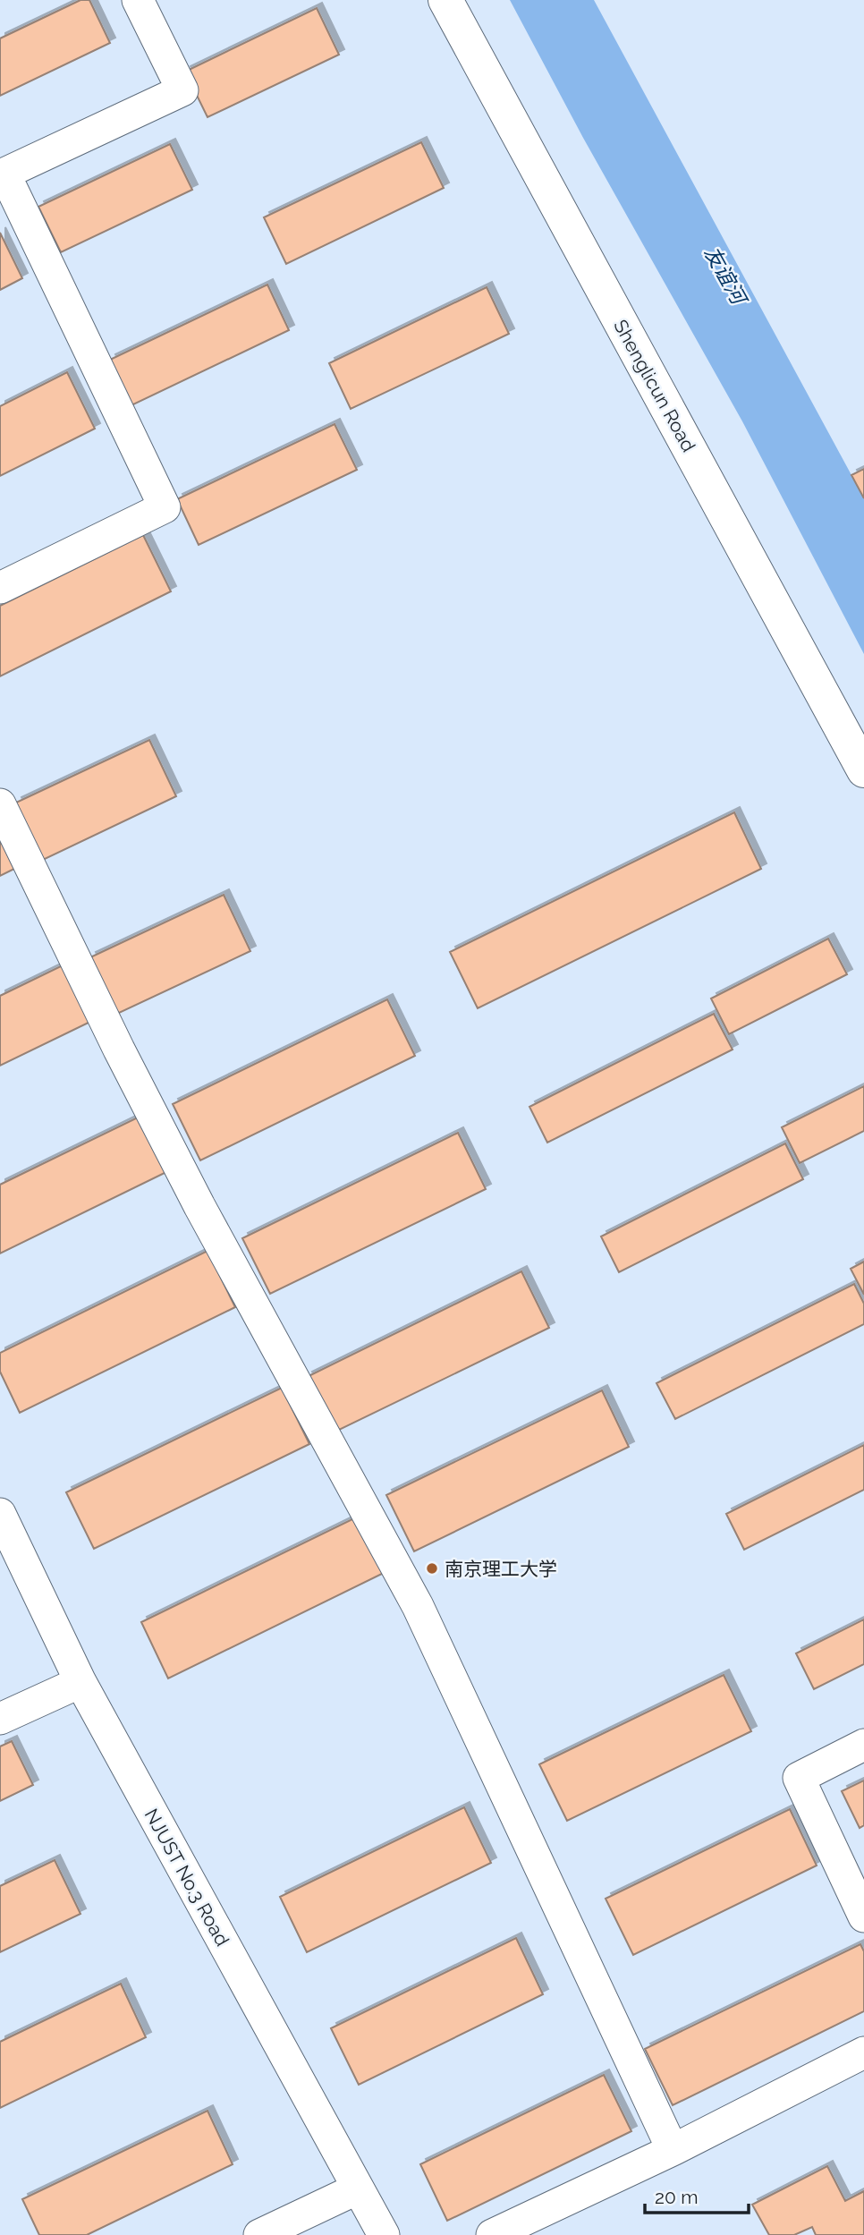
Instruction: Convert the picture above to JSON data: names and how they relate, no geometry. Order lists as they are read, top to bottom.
{
  "streets": {
    "street": ["Shenglicun Road", "NJUST No.3 Road"]
  },
  "water": ["友谊河"],
  "places": ["南京理工大学"],
  "scale_bar": "20 m"
}
